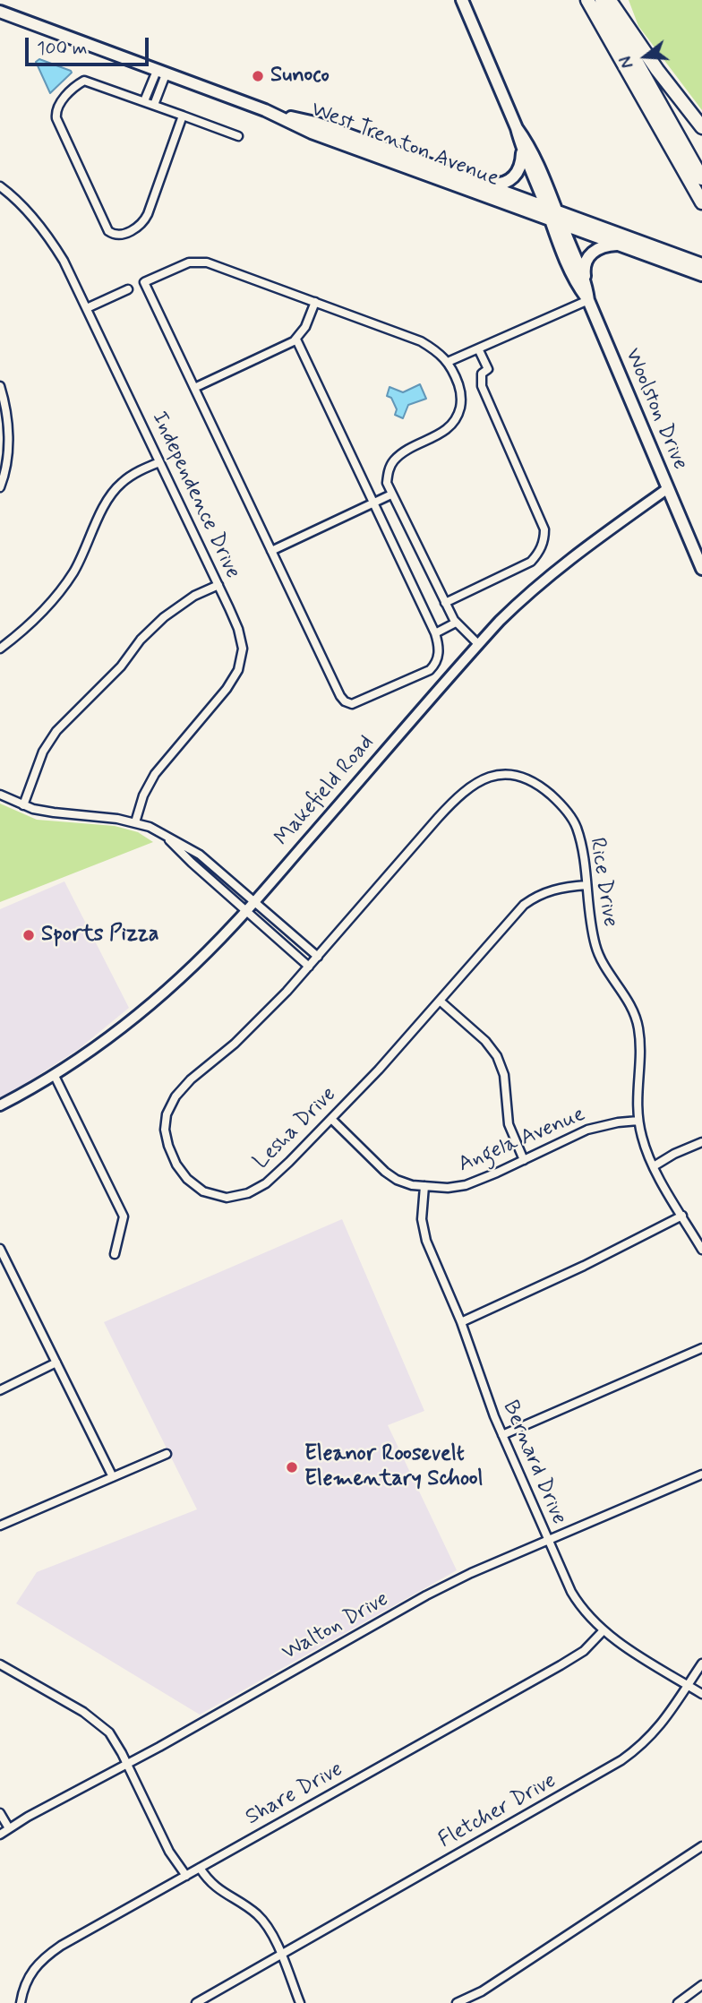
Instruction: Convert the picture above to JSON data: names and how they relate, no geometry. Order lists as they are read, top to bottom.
{
  "streets": {
    "main road": ["West Trenton Avenue", "Woolston Drive"],
    "street": [
      "Independence Drive",
      "Makefield Road",
      "Rice Drive",
      "Lesha Drive",
      "Angela Avenue",
      "Bernard Drive",
      "Walton Drive",
      "Share Drive",
      "Fletcher Drive"
    ]
  },
  "crossings": [
    ["West Trenton Avenue", "Woolston Drive"],
    ["Woolston Drive", "Makefield Road"],
    ["Rice Drive", "Lesha Drive"],
    ["Rice Drive", "Angela Avenue"],
    ["Lesha Drive", "Angela Avenue"],
    ["Angela Avenue", "Bernard Drive"],
    ["Bernard Drive", "Walton Drive"],
    ["Bernard Drive", "Share Drive"],
    ["Bernard Drive", "Fletcher Drive"]
  ],
  "places": ["Sunoco", "Sports Pizza", "Eleanor Roosevelt Elementary School"],
  "scale_bar": "100 m",
  "north": "left"
}
